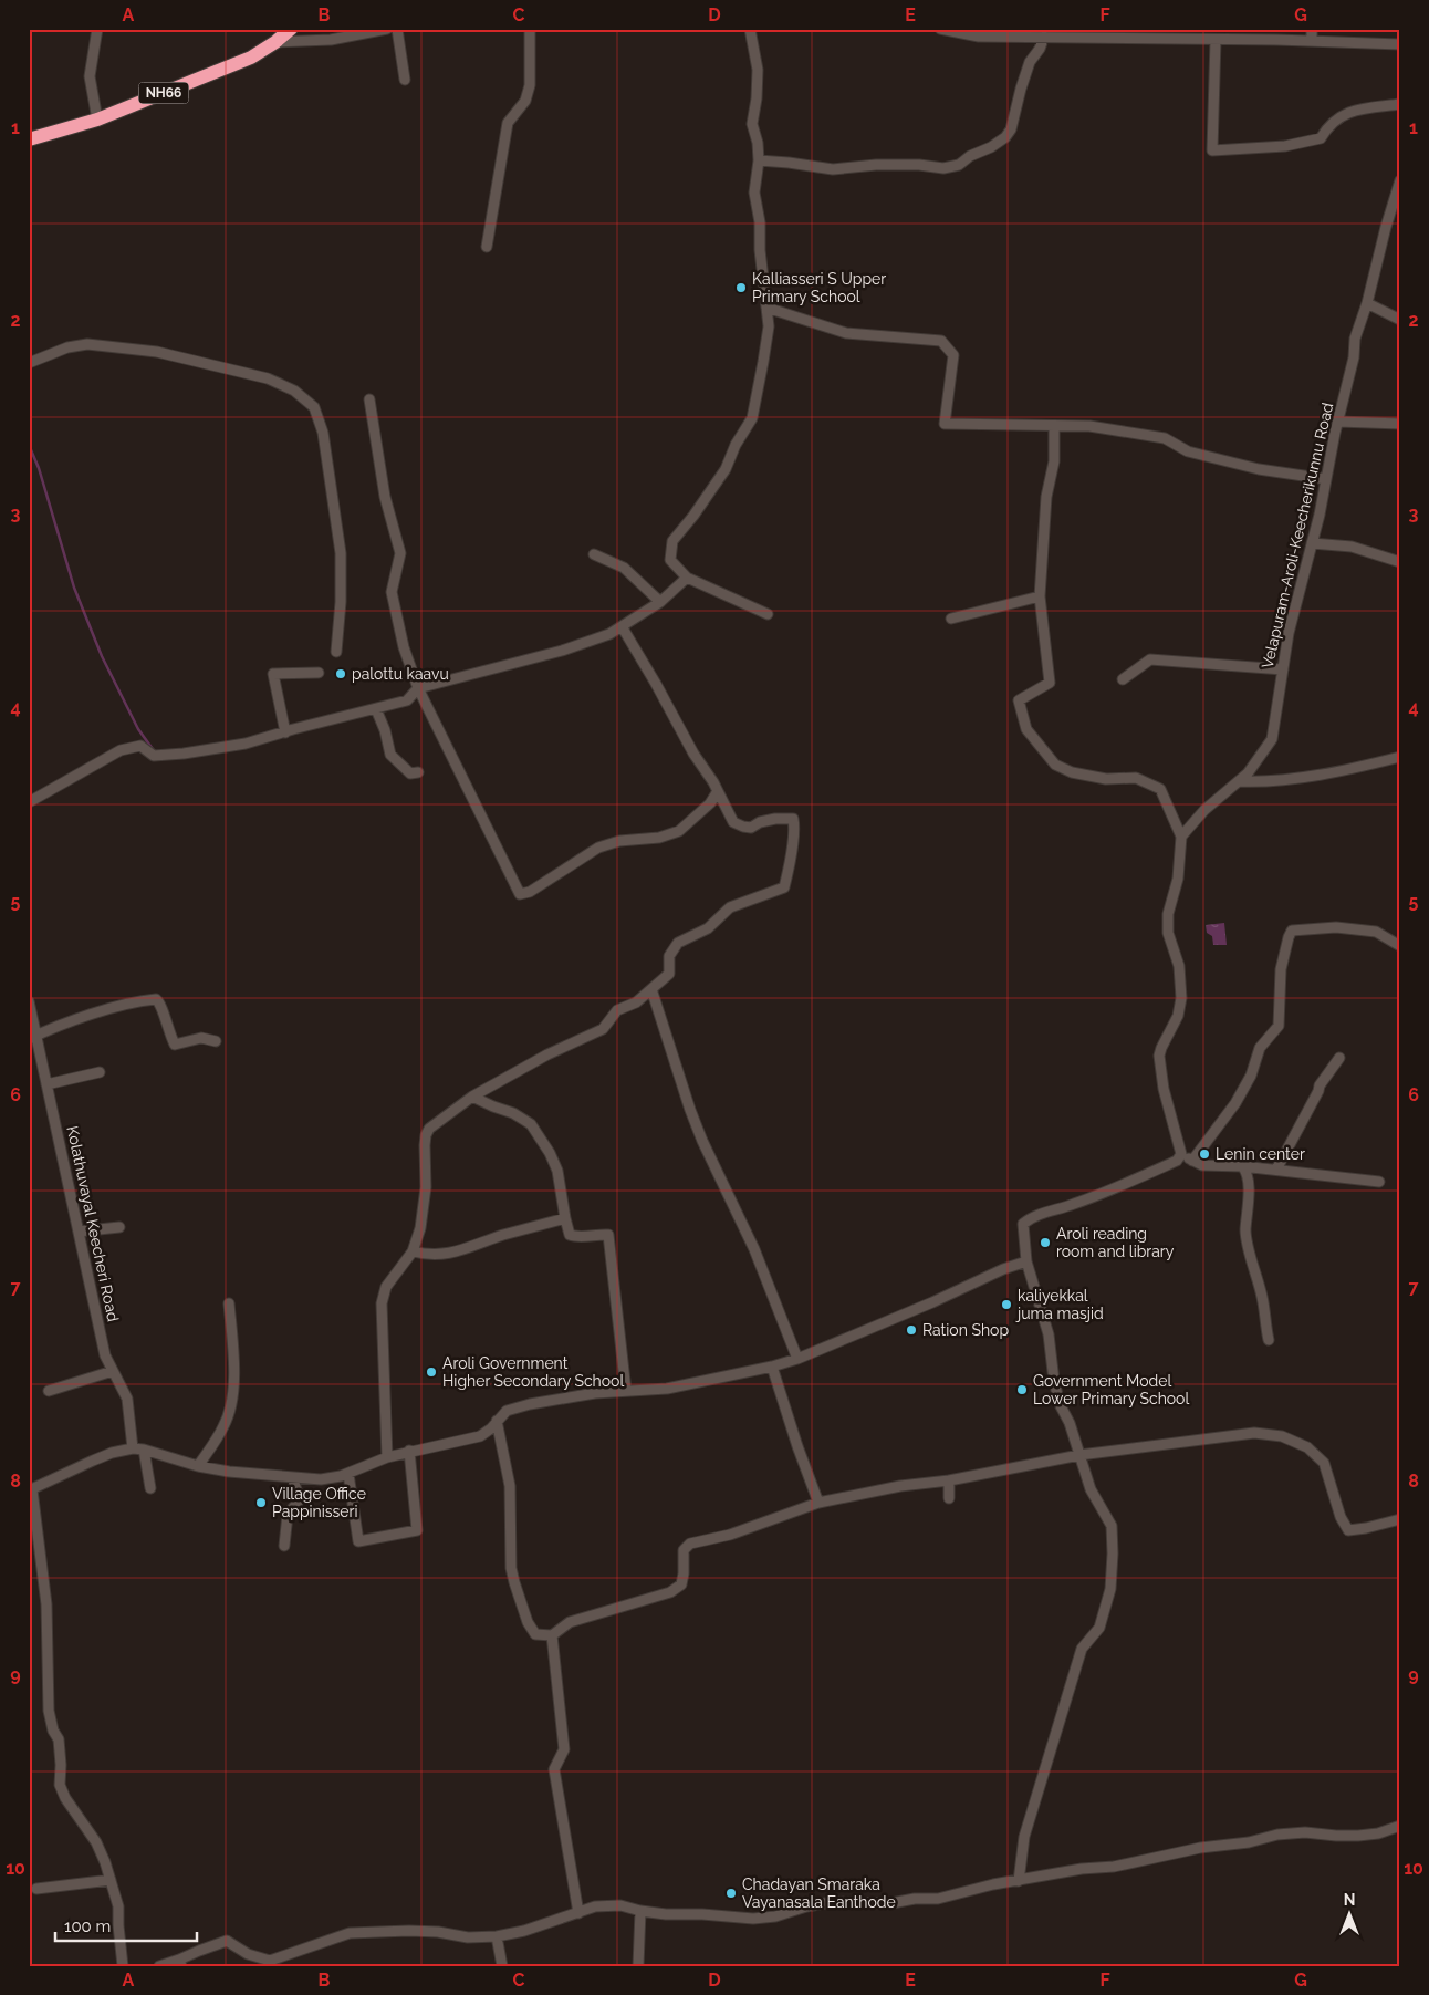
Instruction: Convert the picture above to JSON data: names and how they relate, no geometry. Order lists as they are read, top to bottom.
{
  "streets": {
    "highway": ["NH66"],
    "street": ["Velapuram-Aroli-Keecherikunnu Road", "Kolathuvayal Keecheri Road"]
  },
  "places": [
    "Kalliasseri S Upper Primary School",
    "palottu kaavu",
    "Lenin center",
    "Aroli reading room and library",
    "kaliyekkal juma masjid",
    "Ration Shop",
    "Aroli Government Higher Secondary School",
    "Government Model Lower Primary School",
    "Village Office Pappinisseri",
    "Chadayan Smaraka Vayanasala Eanthode"
  ],
  "scale_bar": "100 m",
  "north": "top",
  "grid": {
    "columns": [
      "A",
      "B",
      "C",
      "D",
      "E",
      "F",
      "G"
    ],
    "rows": [
      "1",
      "2",
      "3",
      "4",
      "5",
      "6",
      "7",
      "8",
      "9",
      "10"
    ]
  }
}
